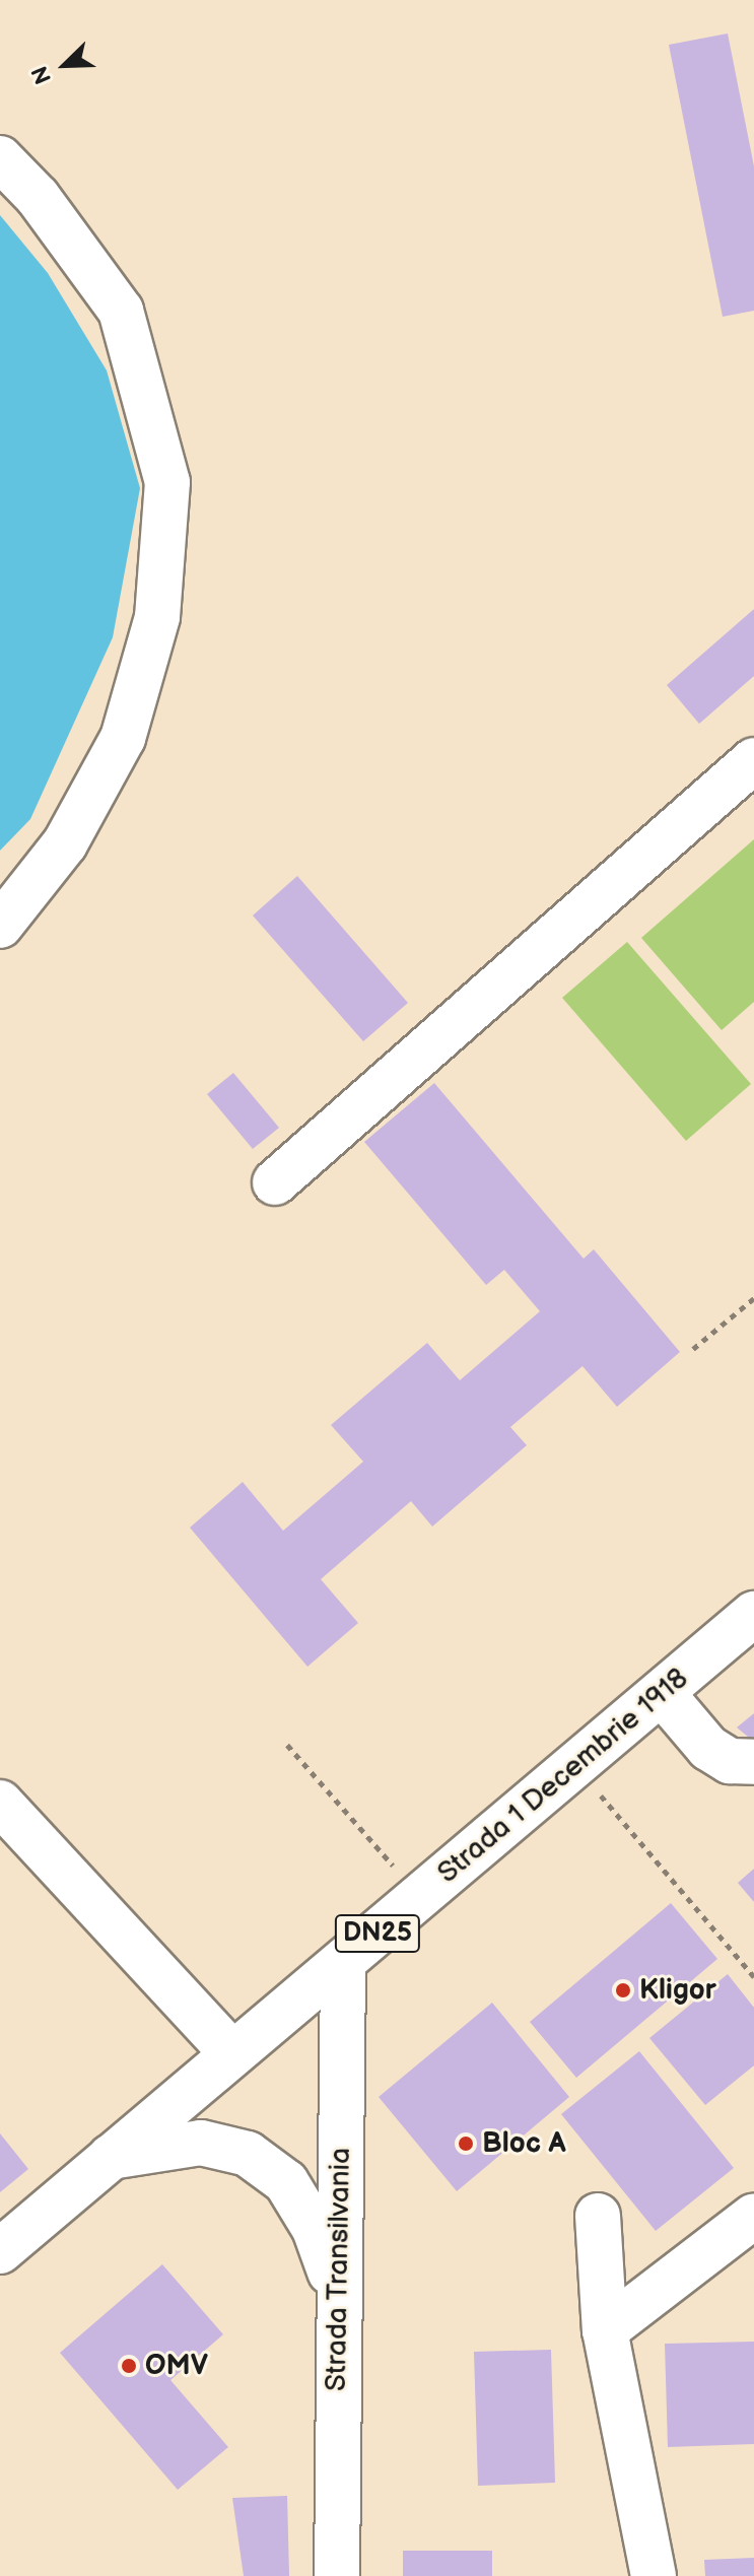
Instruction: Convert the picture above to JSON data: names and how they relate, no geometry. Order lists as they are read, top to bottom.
{
  "streets": {
    "main road": ["Strada 1 Decembrie 1918", "DN25", "Strada Transilvania"]
  },
  "crossings": [
    ["Strada 1 Decembrie 1918", "Strada Transilvania"]
  ],
  "places": ["Kligor", "Bloc A", "OMV"],
  "north": "bottom left"
}
